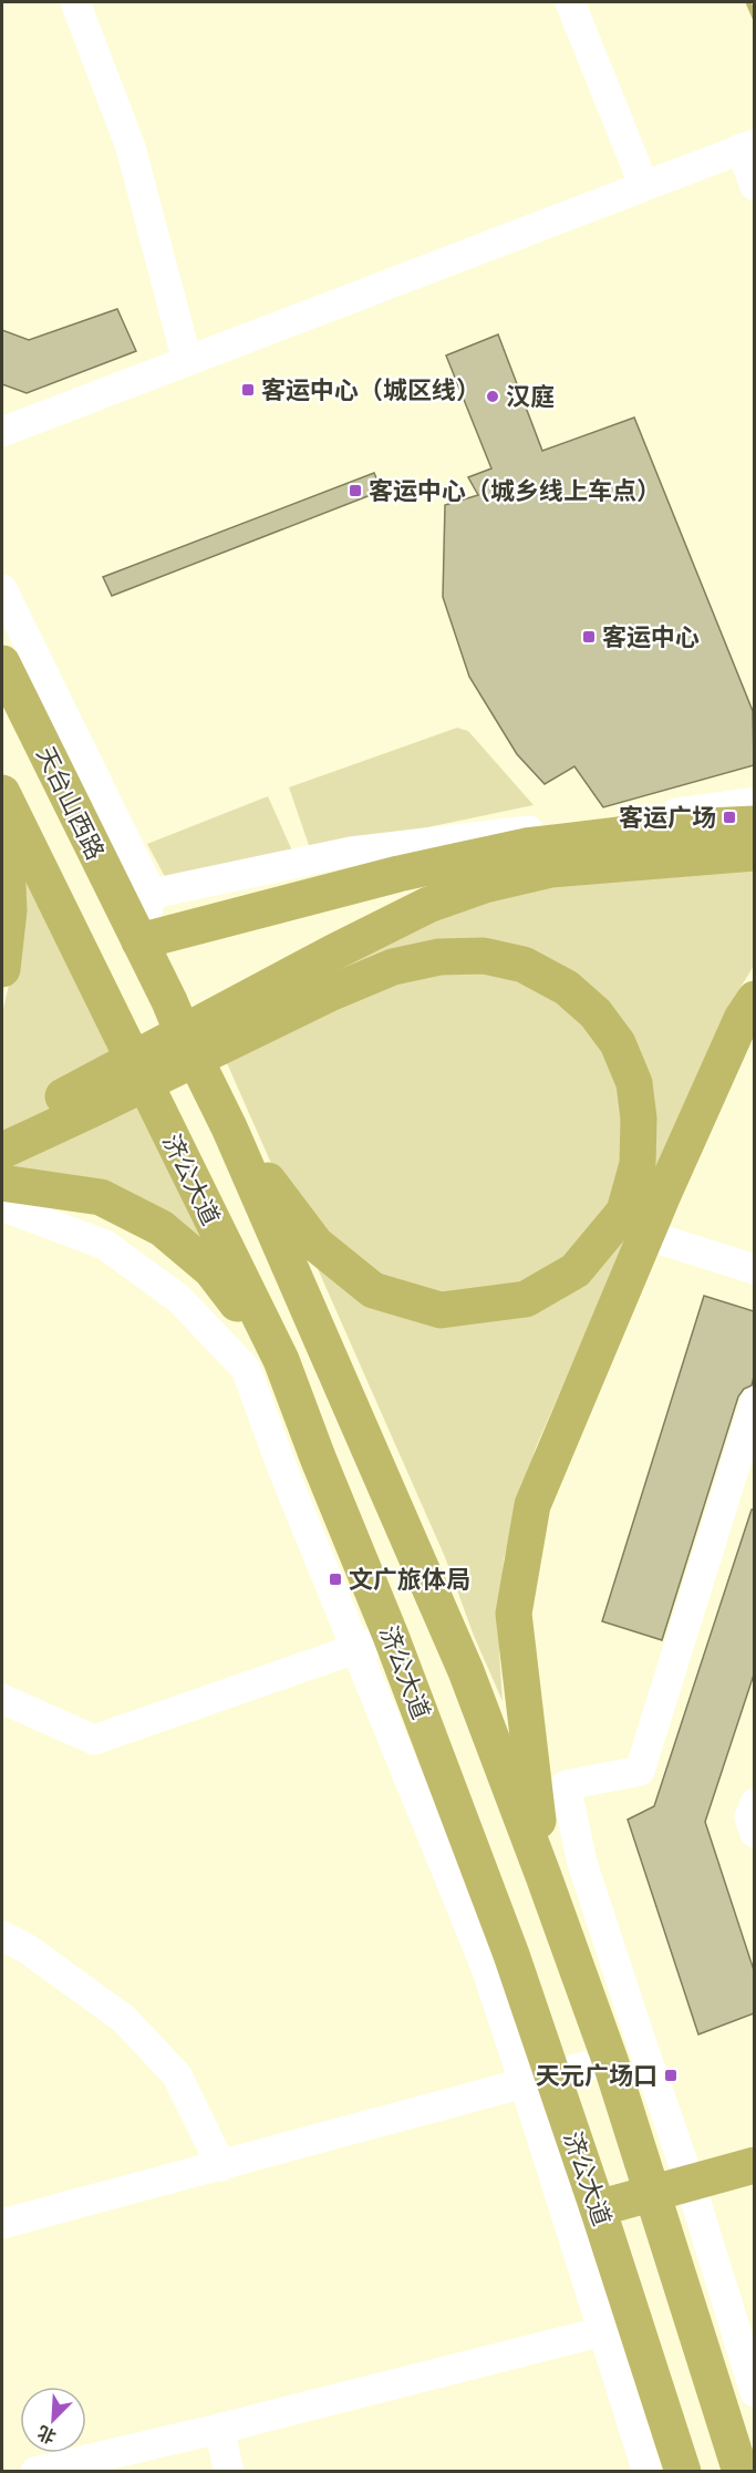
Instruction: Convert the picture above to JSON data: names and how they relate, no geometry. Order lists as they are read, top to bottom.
{
  "streets": {
    "main road": ["天台山西路", "济公大道"]
  },
  "places": {
    "transit": [
      "客运中心（城区线）",
      "客运中心（城乡线上车点）",
      "客运中心",
      "客运广场",
      "文广旅体局",
      "天元广场口"
    ],
    "other": ["汉庭"]
  },
  "north": "bottom left"
}
